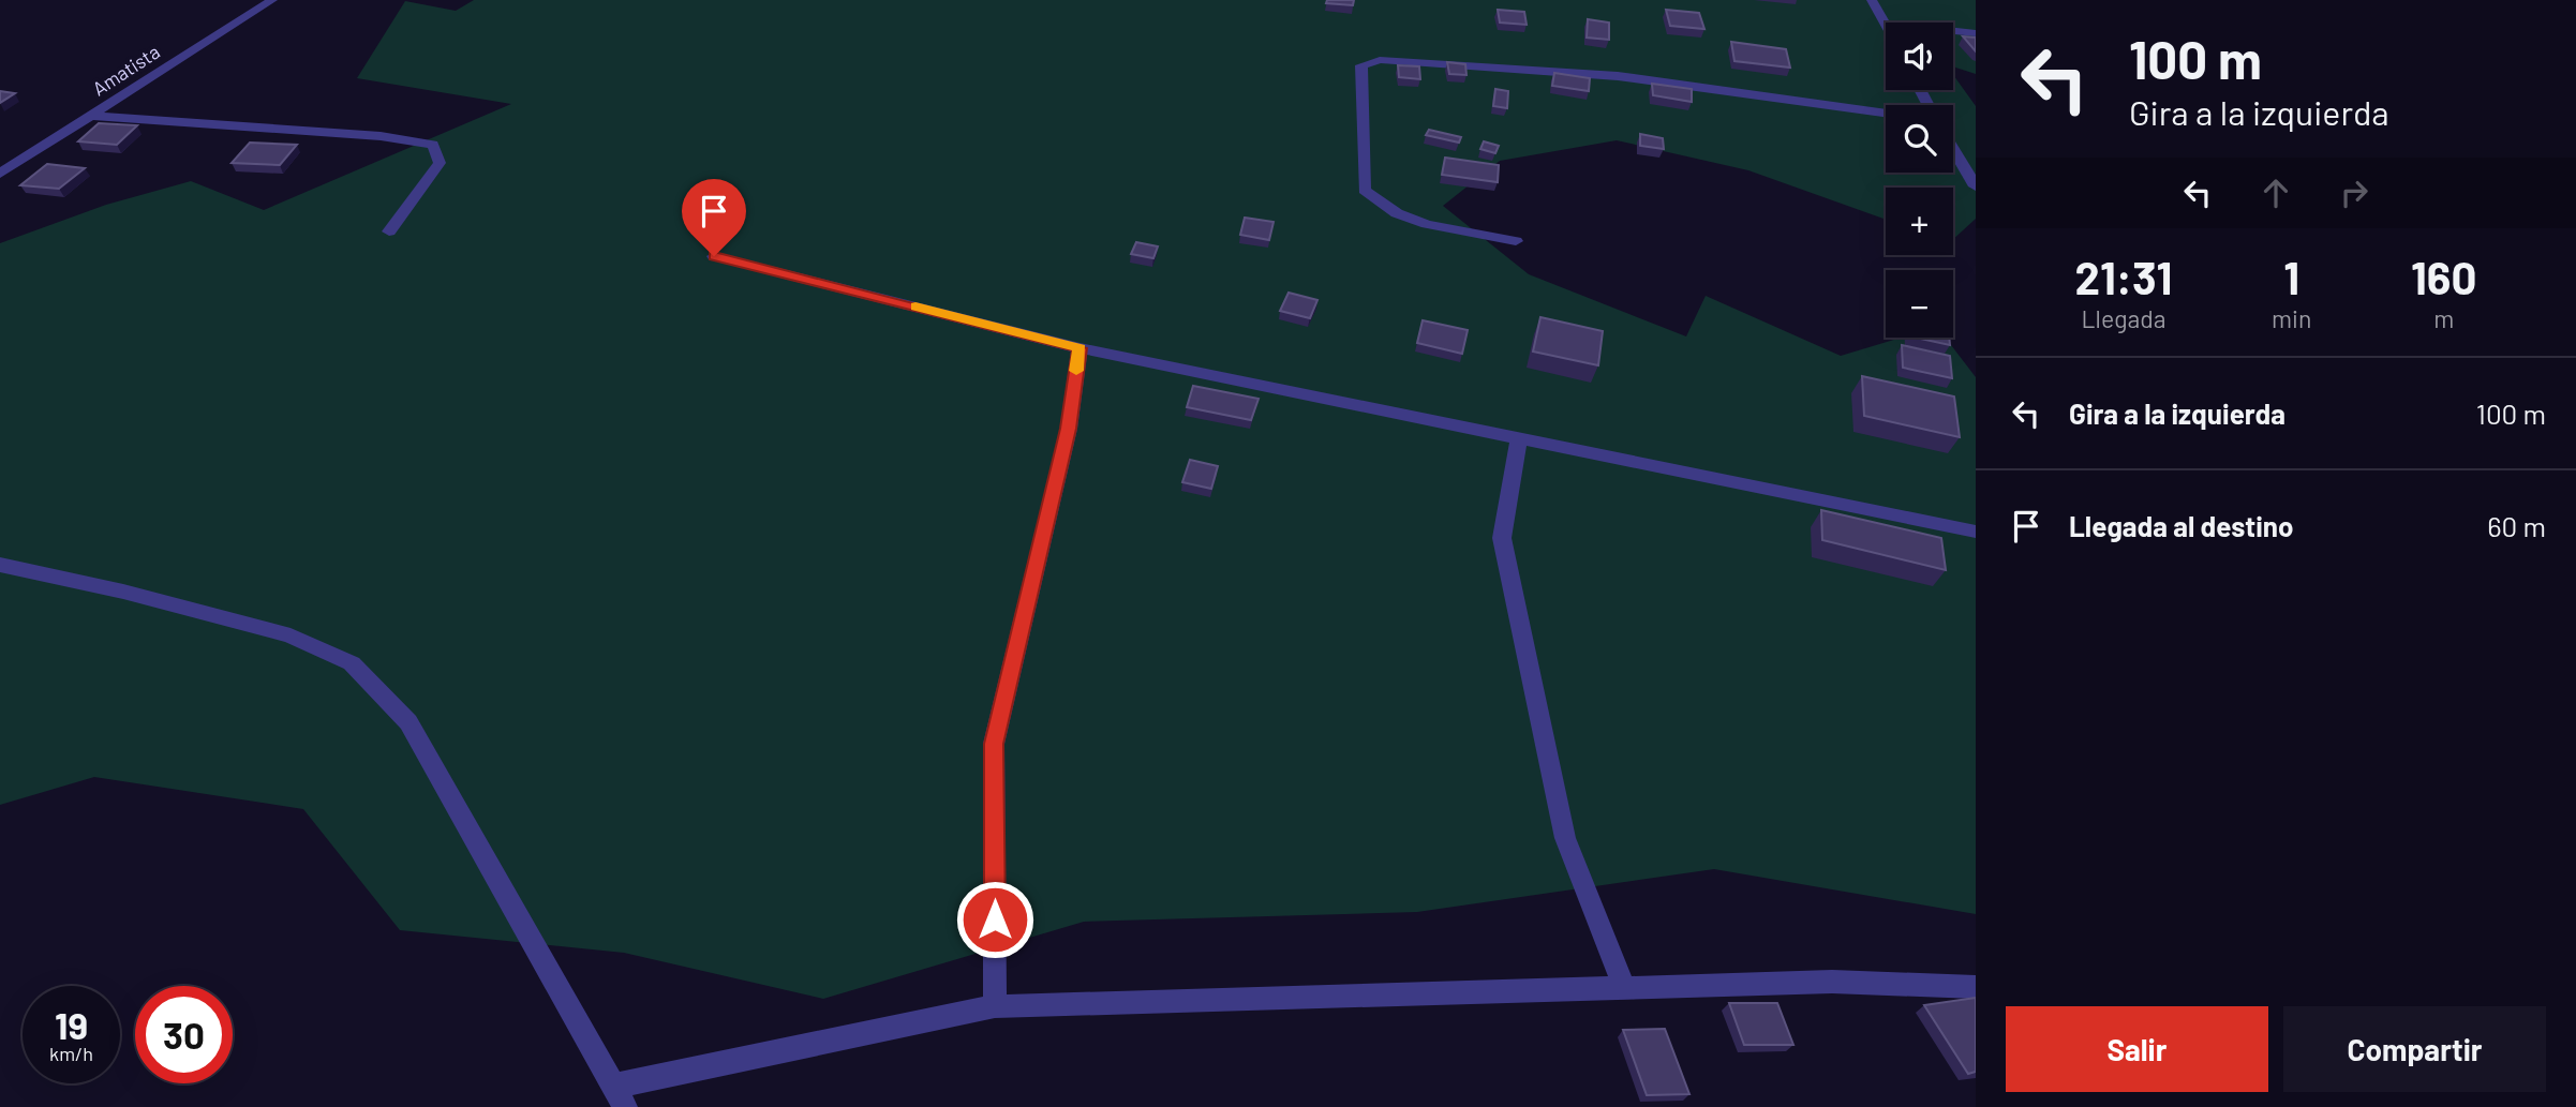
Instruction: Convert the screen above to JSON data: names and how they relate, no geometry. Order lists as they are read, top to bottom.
{
  "streets": {
    "street": ["Amatista"]
  },
  "page": {
    "turn": ["100 m", "Gira a la izquierda"],
    "map_buttons": ["+", "−"],
    "eta": [
      "21:31",
      "Llegada",
      "1",
      "min",
      "160",
      "m"
    ],
    "list": [
      {
        "name": "Gira a la izquierda",
        "value": "100 m"
      },
      {
        "name": "Llegada al destino",
        "value": "60 m"
      }
    ],
    "speed": "19 km/h",
    "limit": "30",
    "buttons": ["Salir", "Compartir"]
  }
}
